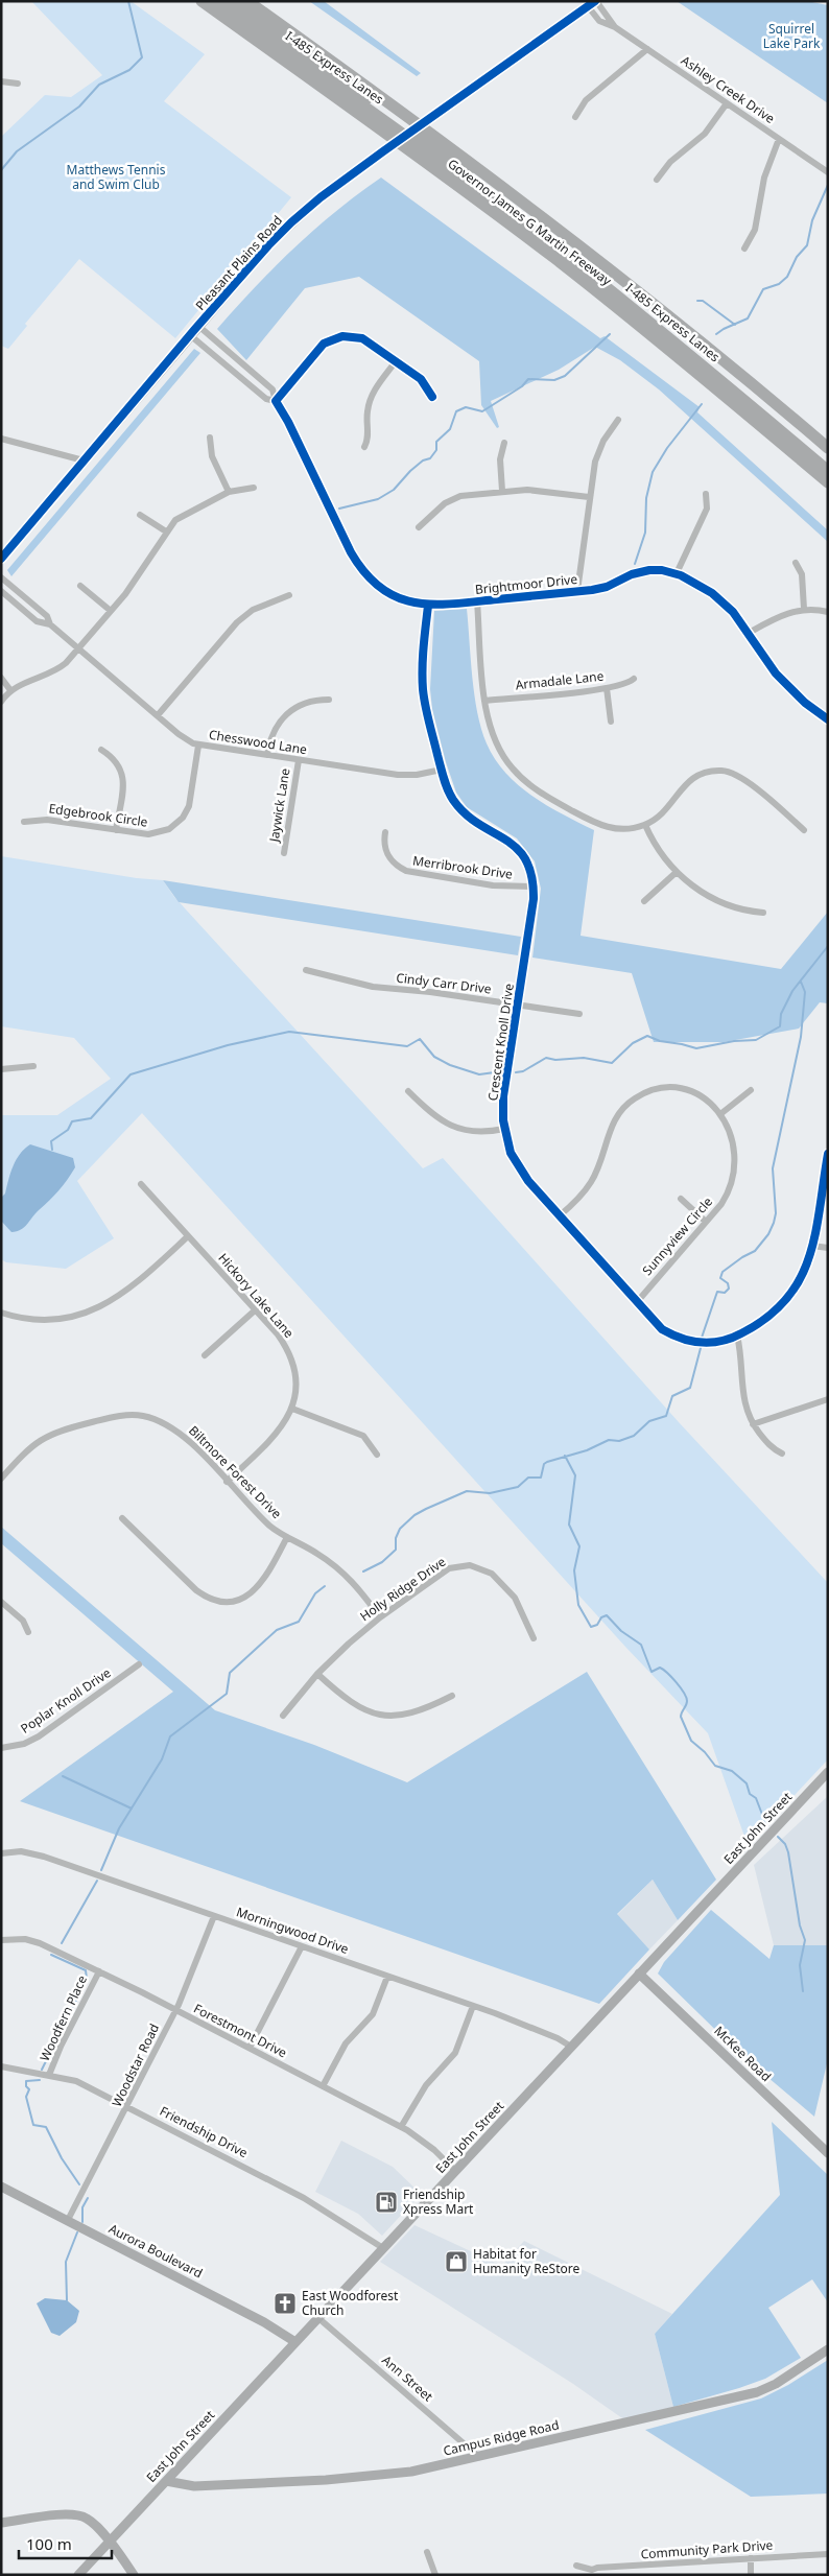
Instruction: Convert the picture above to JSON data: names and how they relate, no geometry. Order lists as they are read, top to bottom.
{
  "streets": {
    "highway": ["I-485 Express Lanes", "Governor James G Martin Freeway"],
    "street": [
      "Ashley Creek Drive",
      "Pleasant Plains Road",
      "Brightmoor Drive",
      "Armadale Lane",
      "Chesswood Lane",
      "Jaywick Lane",
      "Edgebrook Circle",
      "Merribrook Drive",
      "Cindy Carr Drive",
      "Crescent Knoll Drive",
      "Sunnyview Circle",
      "Hickory Lake Lane",
      "Biltmore Forest Drive",
      "Holly Ridge Drive",
      "Poplar Knoll Drive",
      "East John Street",
      "Morningwood Drive",
      "Woodfern Place",
      "Forestmont Drive",
      "McKee Road",
      "Woodstar Road",
      "Friendship Drive",
      "Aurora Boulevard",
      "Ann Street",
      "Campus Ridge Road",
      "Community Park Drive"
    ]
  },
  "crossings": [
    ["Ashley Creek Drive", "Pleasant Plains Road"],
    ["Pleasant Plains Road", "Brightmoor Drive"],
    ["Brightmoor Drive", "Crescent Knoll Drive"],
    ["Chesswood Lane", "Jaywick Lane"],
    ["Chesswood Lane", "Edgebrook Circle"],
    ["Chesswood Lane", "Crescent Knoll Drive"],
    ["Merribrook Drive", "Crescent Knoll Drive"],
    ["Cindy Carr Drive", "Crescent Knoll Drive"],
    ["Crescent Knoll Drive", "Sunnyview Circle"],
    ["Hickory Lake Lane", "Biltmore Forest Drive"],
    ["Biltmore Forest Drive", "Holly Ridge Drive"],
    ["East John Street", "Morningwood Drive"],
    ["East John Street", "Forestmont Drive"],
    ["East John Street", "McKee Road"],
    ["East John Street", "Friendship Drive"],
    ["East John Street", "Aurora Boulevard"],
    ["East John Street", "Ann Street"],
    ["East John Street", "Campus Ridge Road"],
    ["Morningwood Drive", "Woodstar Road"],
    ["Woodfern Place", "Forestmont Drive"],
    ["Woodfern Place", "Friendship Drive"],
    ["Forestmont Drive", "Woodstar Road"],
    ["Woodstar Road", "Friendship Drive"],
    ["Woodstar Road", "Aurora Boulevard"],
    ["Ann Street", "Campus Ridge Road"]
  ],
  "parks": ["Squirrel Lake Park", "Matthews Tennis and Swim Club"],
  "places": {
    "fuel station": ["Friendship Xpress Mart"],
    "shop": ["Habitat for Humanity ReStore"],
    "church": ["East Woodforest Church"]
  },
  "scale_bar": "100 m"
}
